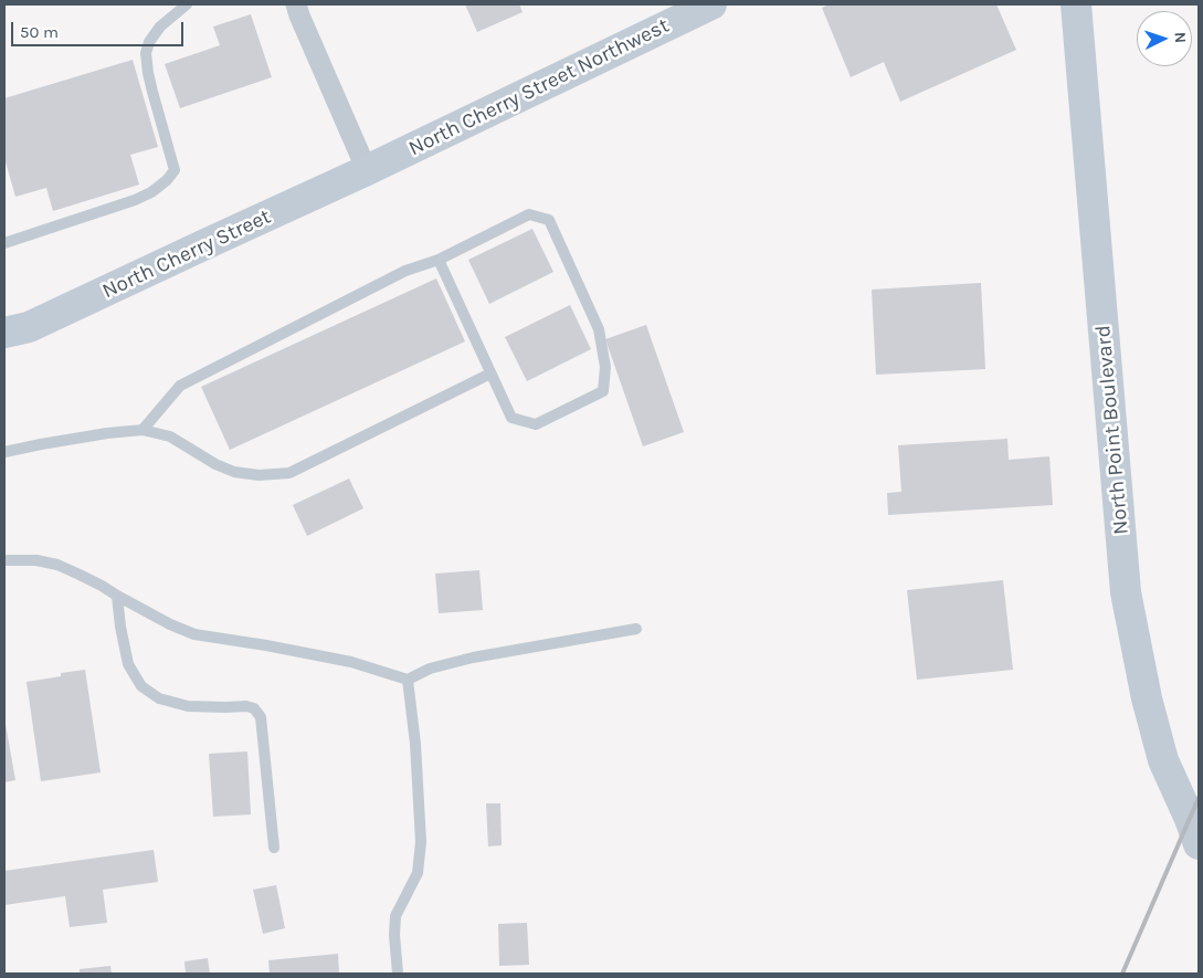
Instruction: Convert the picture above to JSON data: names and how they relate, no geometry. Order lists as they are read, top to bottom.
{
  "streets": {
    "main road": ["North Cherry Street Northwest", "North Cherry Street", "North Point Boulevard"]
  },
  "crossings": [
    ["North Cherry Street Northwest", "North Cherry Street"]
  ],
  "scale_bar": "50 m",
  "north": "right"
}
